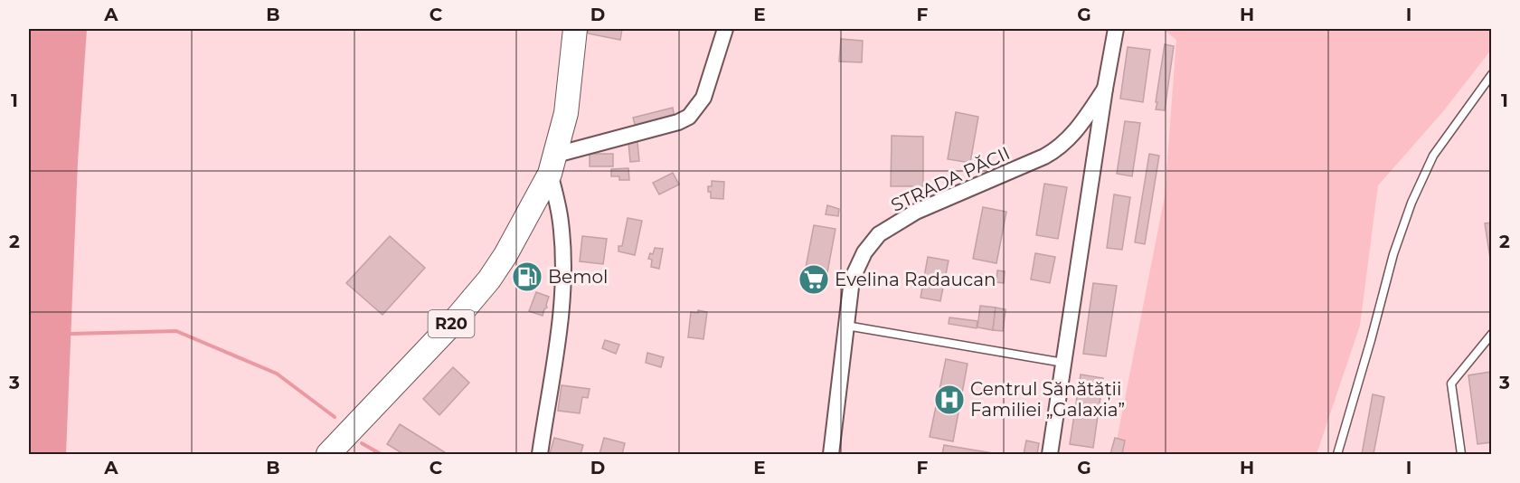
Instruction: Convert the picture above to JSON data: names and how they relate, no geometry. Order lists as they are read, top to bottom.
{
  "streets": {
    "main road": ["R20"],
    "street": ["STRADA PĂCII"]
  },
  "places": {
    "fuel station": ["Bemol"],
    "supermarket": ["Evelina Radaucan"],
    "hospital": ["Centrul Sănătății Familiei „Galaxia”"]
  },
  "grid": {
    "columns": [
      "A",
      "B",
      "C",
      "D",
      "E",
      "F",
      "G",
      "H",
      "I"
    ],
    "rows": ["1", "2", "3"]
  }
}
